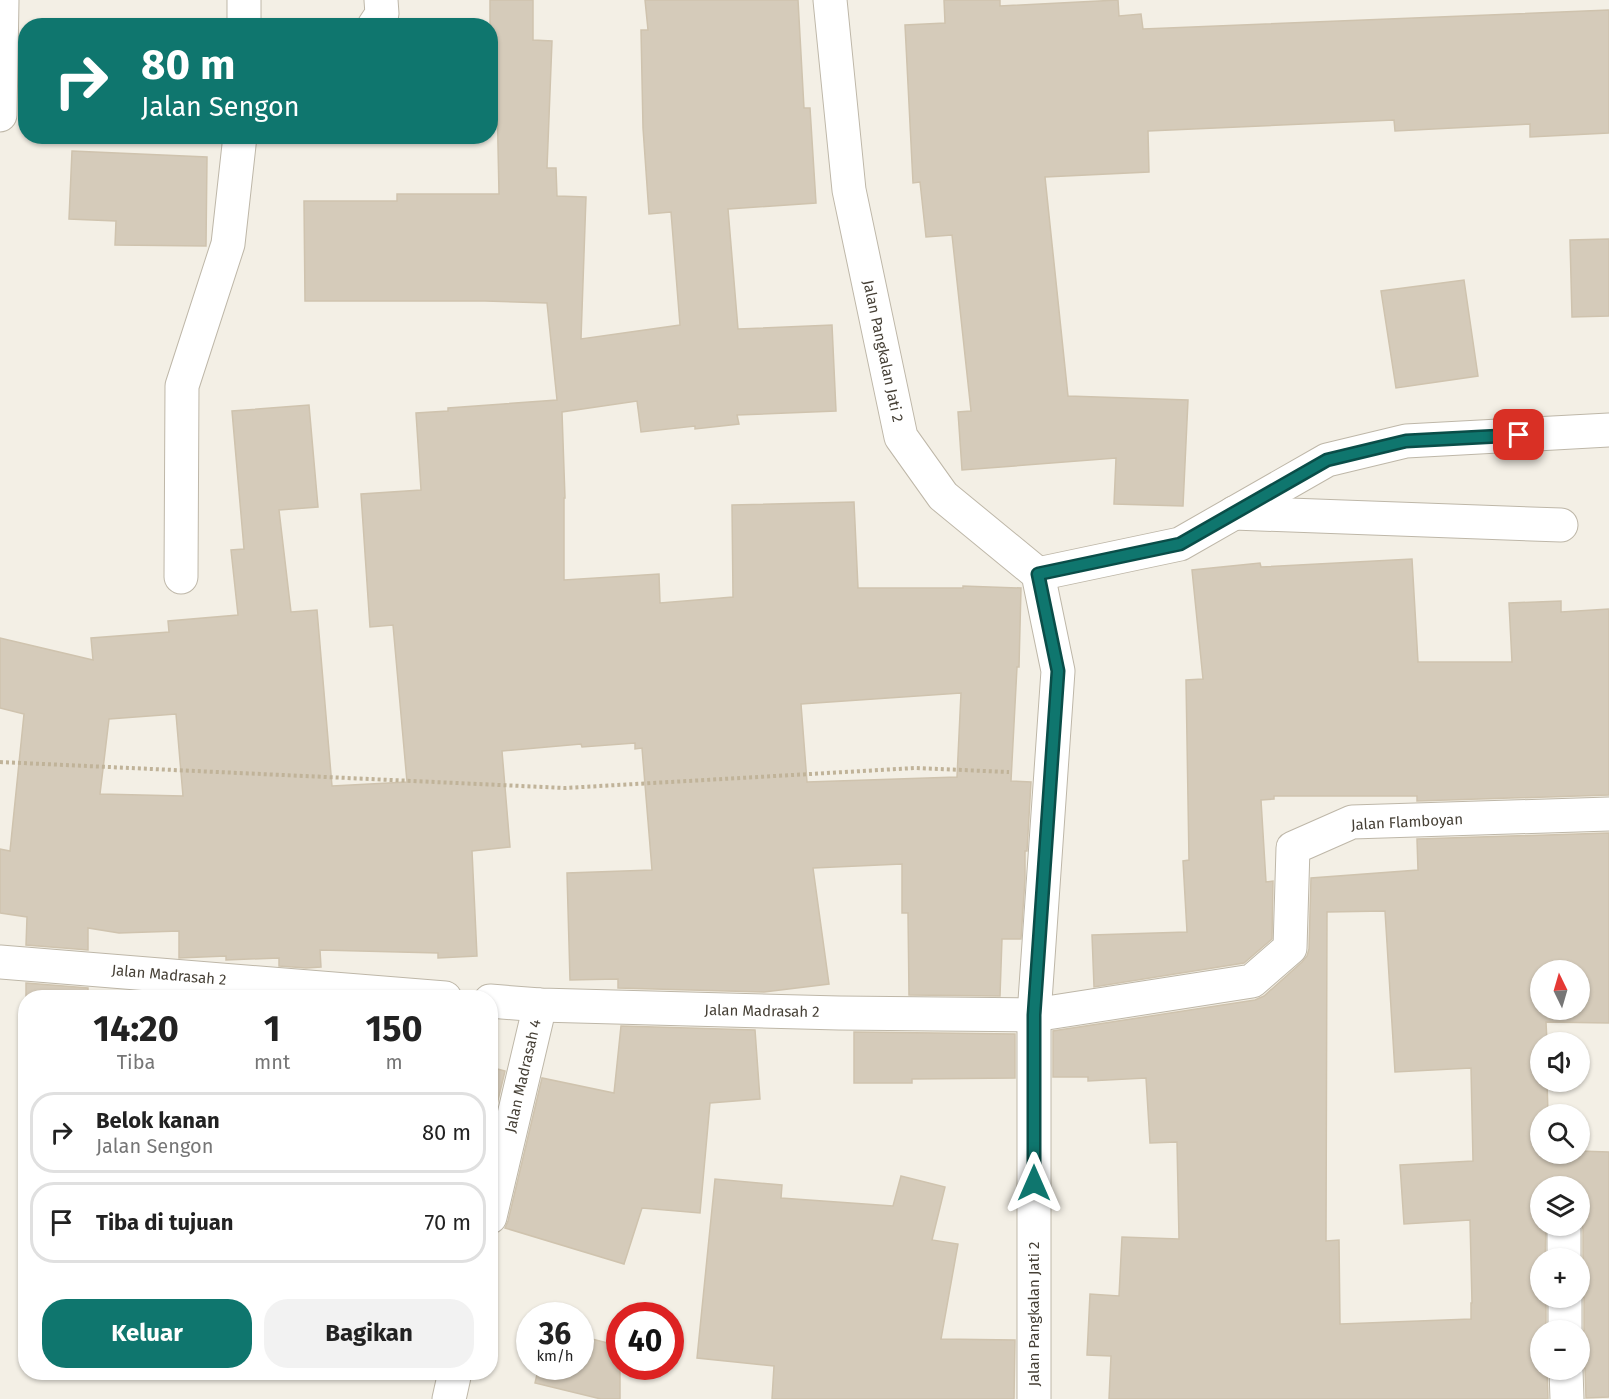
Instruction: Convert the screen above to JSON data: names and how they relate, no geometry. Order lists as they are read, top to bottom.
{
  "streets": {
    "street": [
      "Jalan Pangkalan Jati 2",
      "Jalan Flamboyan",
      "Jalan Madrasah 2",
      "Jalan Madrasah 4"
    ]
  },
  "crossings": [
    ["Jalan Pangkalan Jati 2", "Jalan Flamboyan"],
    ["Jalan Pangkalan Jati 2", "Jalan Madrasah 2"],
    ["Jalan Flamboyan", "Jalan Madrasah 2"],
    ["Jalan Madrasah 2", "Jalan Madrasah 4"]
  ],
  "north": "top",
  "page": {
    "turn": ["80 m", "Jalan Sengon"],
    "map_buttons": ["+", "−"],
    "eta": [
      "14:20",
      "Tiba",
      "1",
      "mnt",
      "150",
      "m"
    ],
    "list": [
      {
        "name": "Belok kanan",
        "note": "Jalan Sengon",
        "value": "80 m"
      },
      {
        "name": "Tiba di tujuan",
        "value": "70 m"
      }
    ],
    "buttons": ["Keluar", "Bagikan"],
    "speed": "36 km/h",
    "limit": "40"
  }
}
